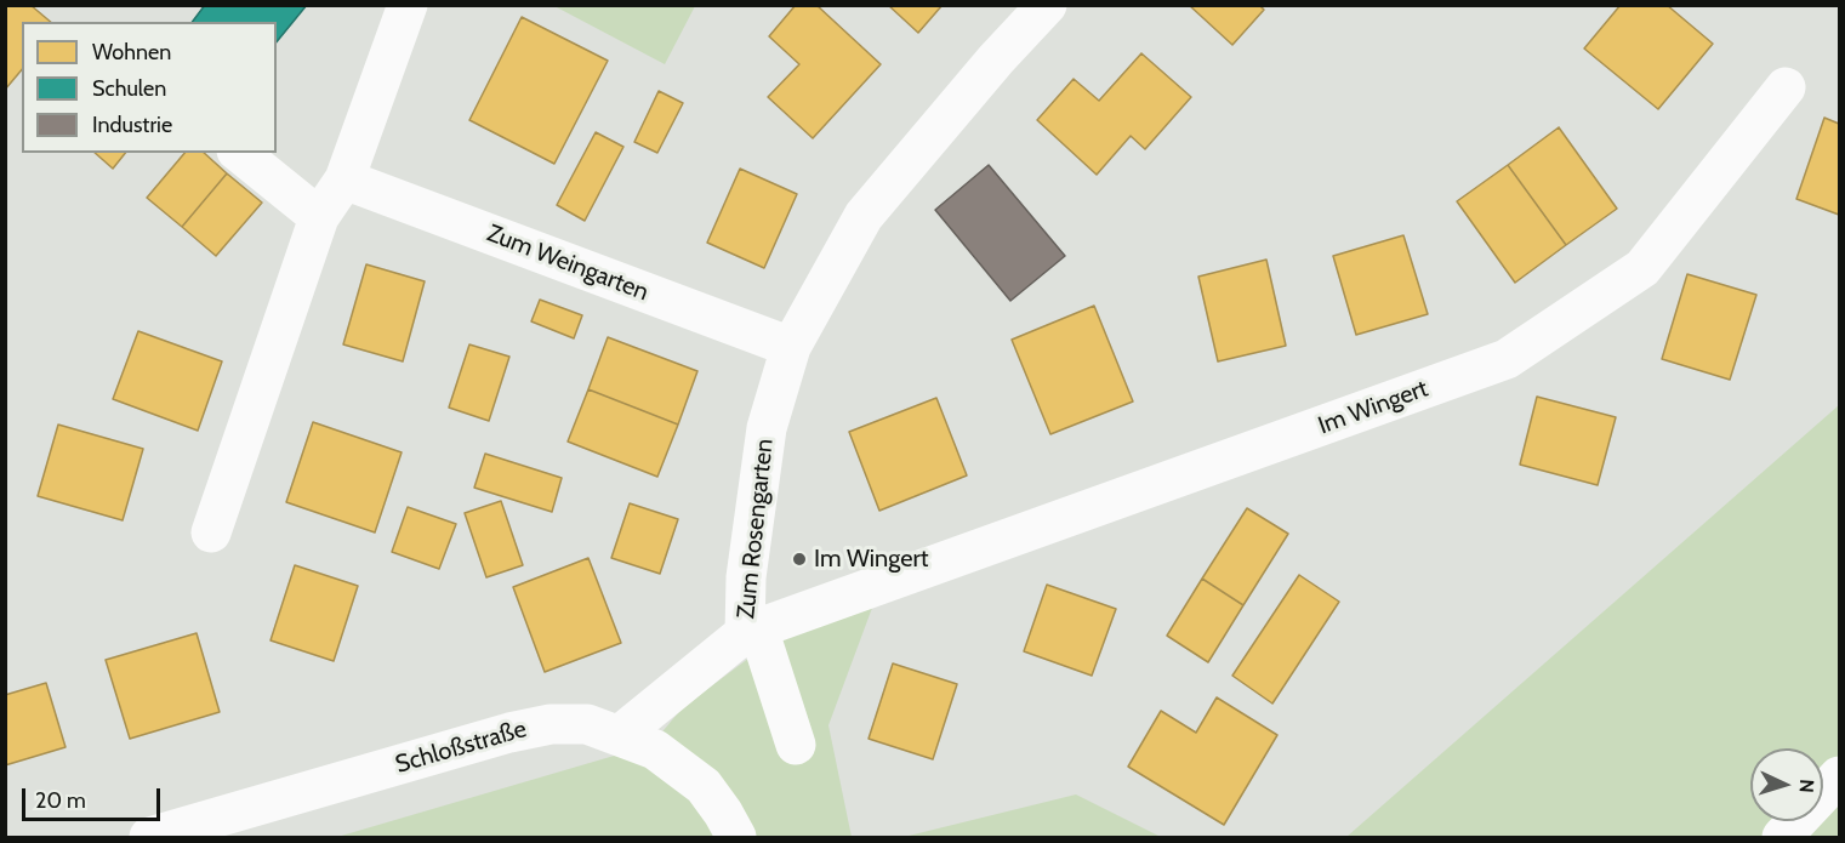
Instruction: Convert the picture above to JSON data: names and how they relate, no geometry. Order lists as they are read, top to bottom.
{
  "streets": {
    "street": [
      "Zum Weingarten",
      "Im Wingert",
      "Zum Rosengarten",
      "Schloßstraße"
    ]
  },
  "crossings": [
    ["Zum Weingarten", "Zum Rosengarten"],
    ["Im Wingert", "Zum Rosengarten"],
    ["Zum Rosengarten", "Schloßstraße"]
  ],
  "places": ["Im Wingert"],
  "legend": ["Wohnen", "Schulen", "Industrie"],
  "scale_bar": "20 m",
  "north": "right"
}
